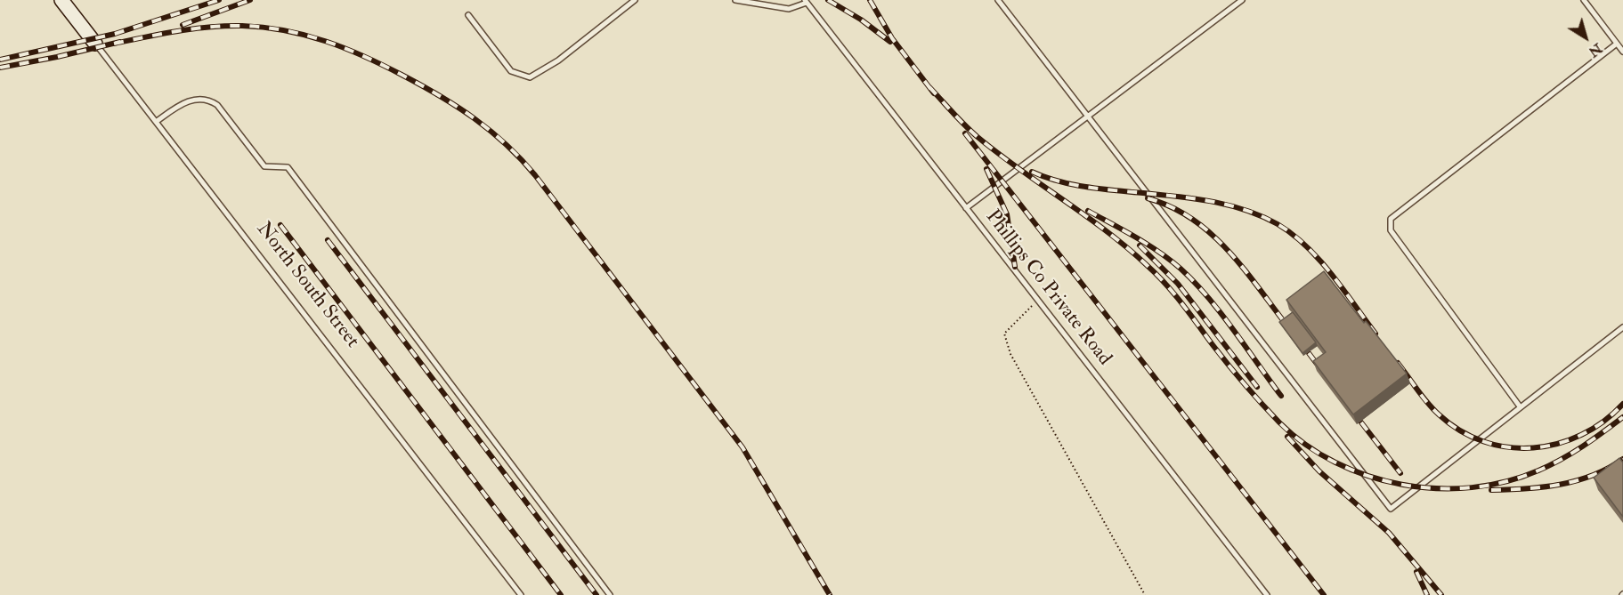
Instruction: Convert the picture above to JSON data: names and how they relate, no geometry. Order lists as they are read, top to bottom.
{
  "streets": {
    "street": ["North South Street"],
    "lane": ["Phillips Co Private Road"]
  },
  "north": "bottom right"
}
